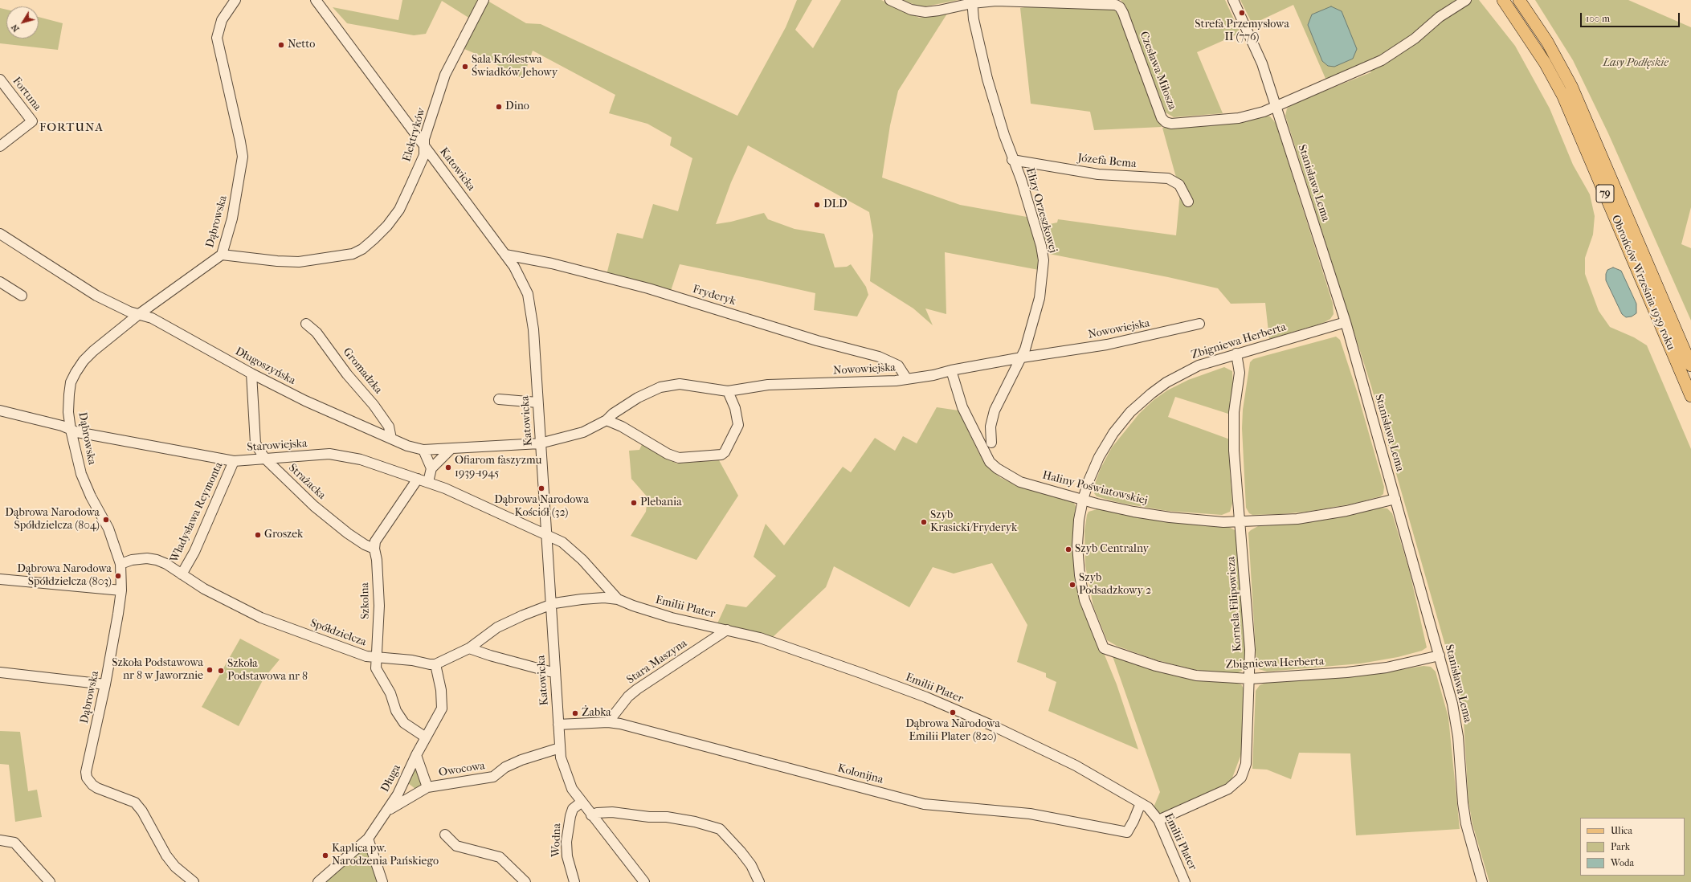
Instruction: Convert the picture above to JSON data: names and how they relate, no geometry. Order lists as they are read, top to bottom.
{
  "streets": {
    "main road": ["79", "Obrońców Września 1939 roku"],
    "street": [
      "Czesława Miłosza",
      "Fortuna",
      "Elektryków",
      "Józefa Bema",
      "Katowicka",
      "Stanisława Lema",
      "Elizy Orzeszkowej",
      "Dąbrowska",
      "Fryderyk",
      "Nowowiejska",
      "Zbigniewa Herberta",
      "Długoszyńska",
      "Gromadzka",
      "Starowiejska",
      "Strażacka",
      "Haliny Poświatowskiej",
      "Władysława Reymonta",
      "Szkolna",
      "Kornela Filipowicza",
      "Emilii Plater",
      "Spółdzielcza",
      "Stara Maszyna",
      "Owocowa",
      "Kolonijna",
      "Długa",
      "Wodna"
    ]
  },
  "crossings": [
    ["Czesława Miłosza", "Stanisława Lema"],
    ["Czesława Miłosza", "Elizy Orzeszkowej"],
    ["Elektryków", "Katowicka"],
    ["Elektryków", "Dąbrowska"],
    ["Józefa Bema", "Elizy Orzeszkowej"],
    ["Katowicka", "Fryderyk"],
    ["Katowicka", "Nowowiejska"],
    ["Katowicka", "Długoszyńska"],
    ["Katowicka", "Starowiejska"],
    ["Katowicka", "Emilii Plater"],
    ["Katowicka", "Owocowa"],
    ["Katowicka", "Kolonijna"],
    ["Katowicka", "Wodna"],
    ["Stanisława Lema", "Zbigniewa Herberta"],
    ["Stanisława Lema", "Haliny Poświatowskiej"],
    ["Elizy Orzeszkowej", "Nowowiejska"],
    ["Dąbrowska", "Długoszyńska"],
    ["Dąbrowska", "Starowiejska"],
    ["Dąbrowska", "Spółdzielcza"],
    ["Fryderyk", "Nowowiejska"],
    ["Nowowiejska", "Długoszyńska"],
    ["Nowowiejska", "Haliny Poświatowskiej"],
    ["Zbigniewa Herberta", "Haliny Poświatowskiej"],
    ["Zbigniewa Herberta", "Kornela Filipowicza"],
    ["Długoszyńska", "Gromadzka"],
    ["Długoszyńska", "Strażacka"],
    ["Starowiejska", "Strażacka"],
    ["Starowiejska", "Władysława Reymonta"],
    ["Starowiejska", "Emilii Plater"],
    ["Strażacka", "Szkolna"],
    ["Haliny Poświatowskiej", "Kornela Filipowicza"],
    ["Władysława Reymonta", "Spółdzielcza"],
    ["Szkolna", "Spółdzielcza"],
    ["Szkolna", "Długa"],
    ["Kornela Filipowicza", "Emilii Plater"],
    ["Emilii Plater", "Stara Maszyna"],
    ["Emilii Plater", "Kolonijna"],
    ["Spółdzielcza", "Długa"],
    ["Stara Maszyna", "Kolonijna"],
    ["Owocowa", "Długa"]
  ],
  "districts": ["FORTUNA"],
  "parks": ["Lasy Podłęskie"],
  "places": [
    "Strefa Przemysłowa II (776)",
    "Netto",
    "Sala Królestwa Świadków Jehowy",
    "Dino",
    "DLD",
    "Ofiarom faszyzmu 1939-1945",
    "Dąbrowa Narodowa Kościół (32)",
    "Plebania",
    "Dąbrowa Narodowa Spółdzielcza (804)",
    "Szyb Krasicki/Fryderyk",
    "Groszek",
    "Szyb Centralny",
    "Dąbrowa Narodowa Spółdzielcza (803)",
    "Szyb Podsadzkowy 2",
    "Szkoła Podstawowa nr 8 w Jaworznie",
    "Szkoła Podstawowa nr 8",
    "Dąbrowa Narodowa Emilii Plater (820)",
    "Żabka",
    "Kaplica pw. Narodzenia Pańskiego"
  ],
  "legend": ["Ulica", "Park", "Woda"],
  "scale_bar": "100 m",
  "north": "bottom left"
}
